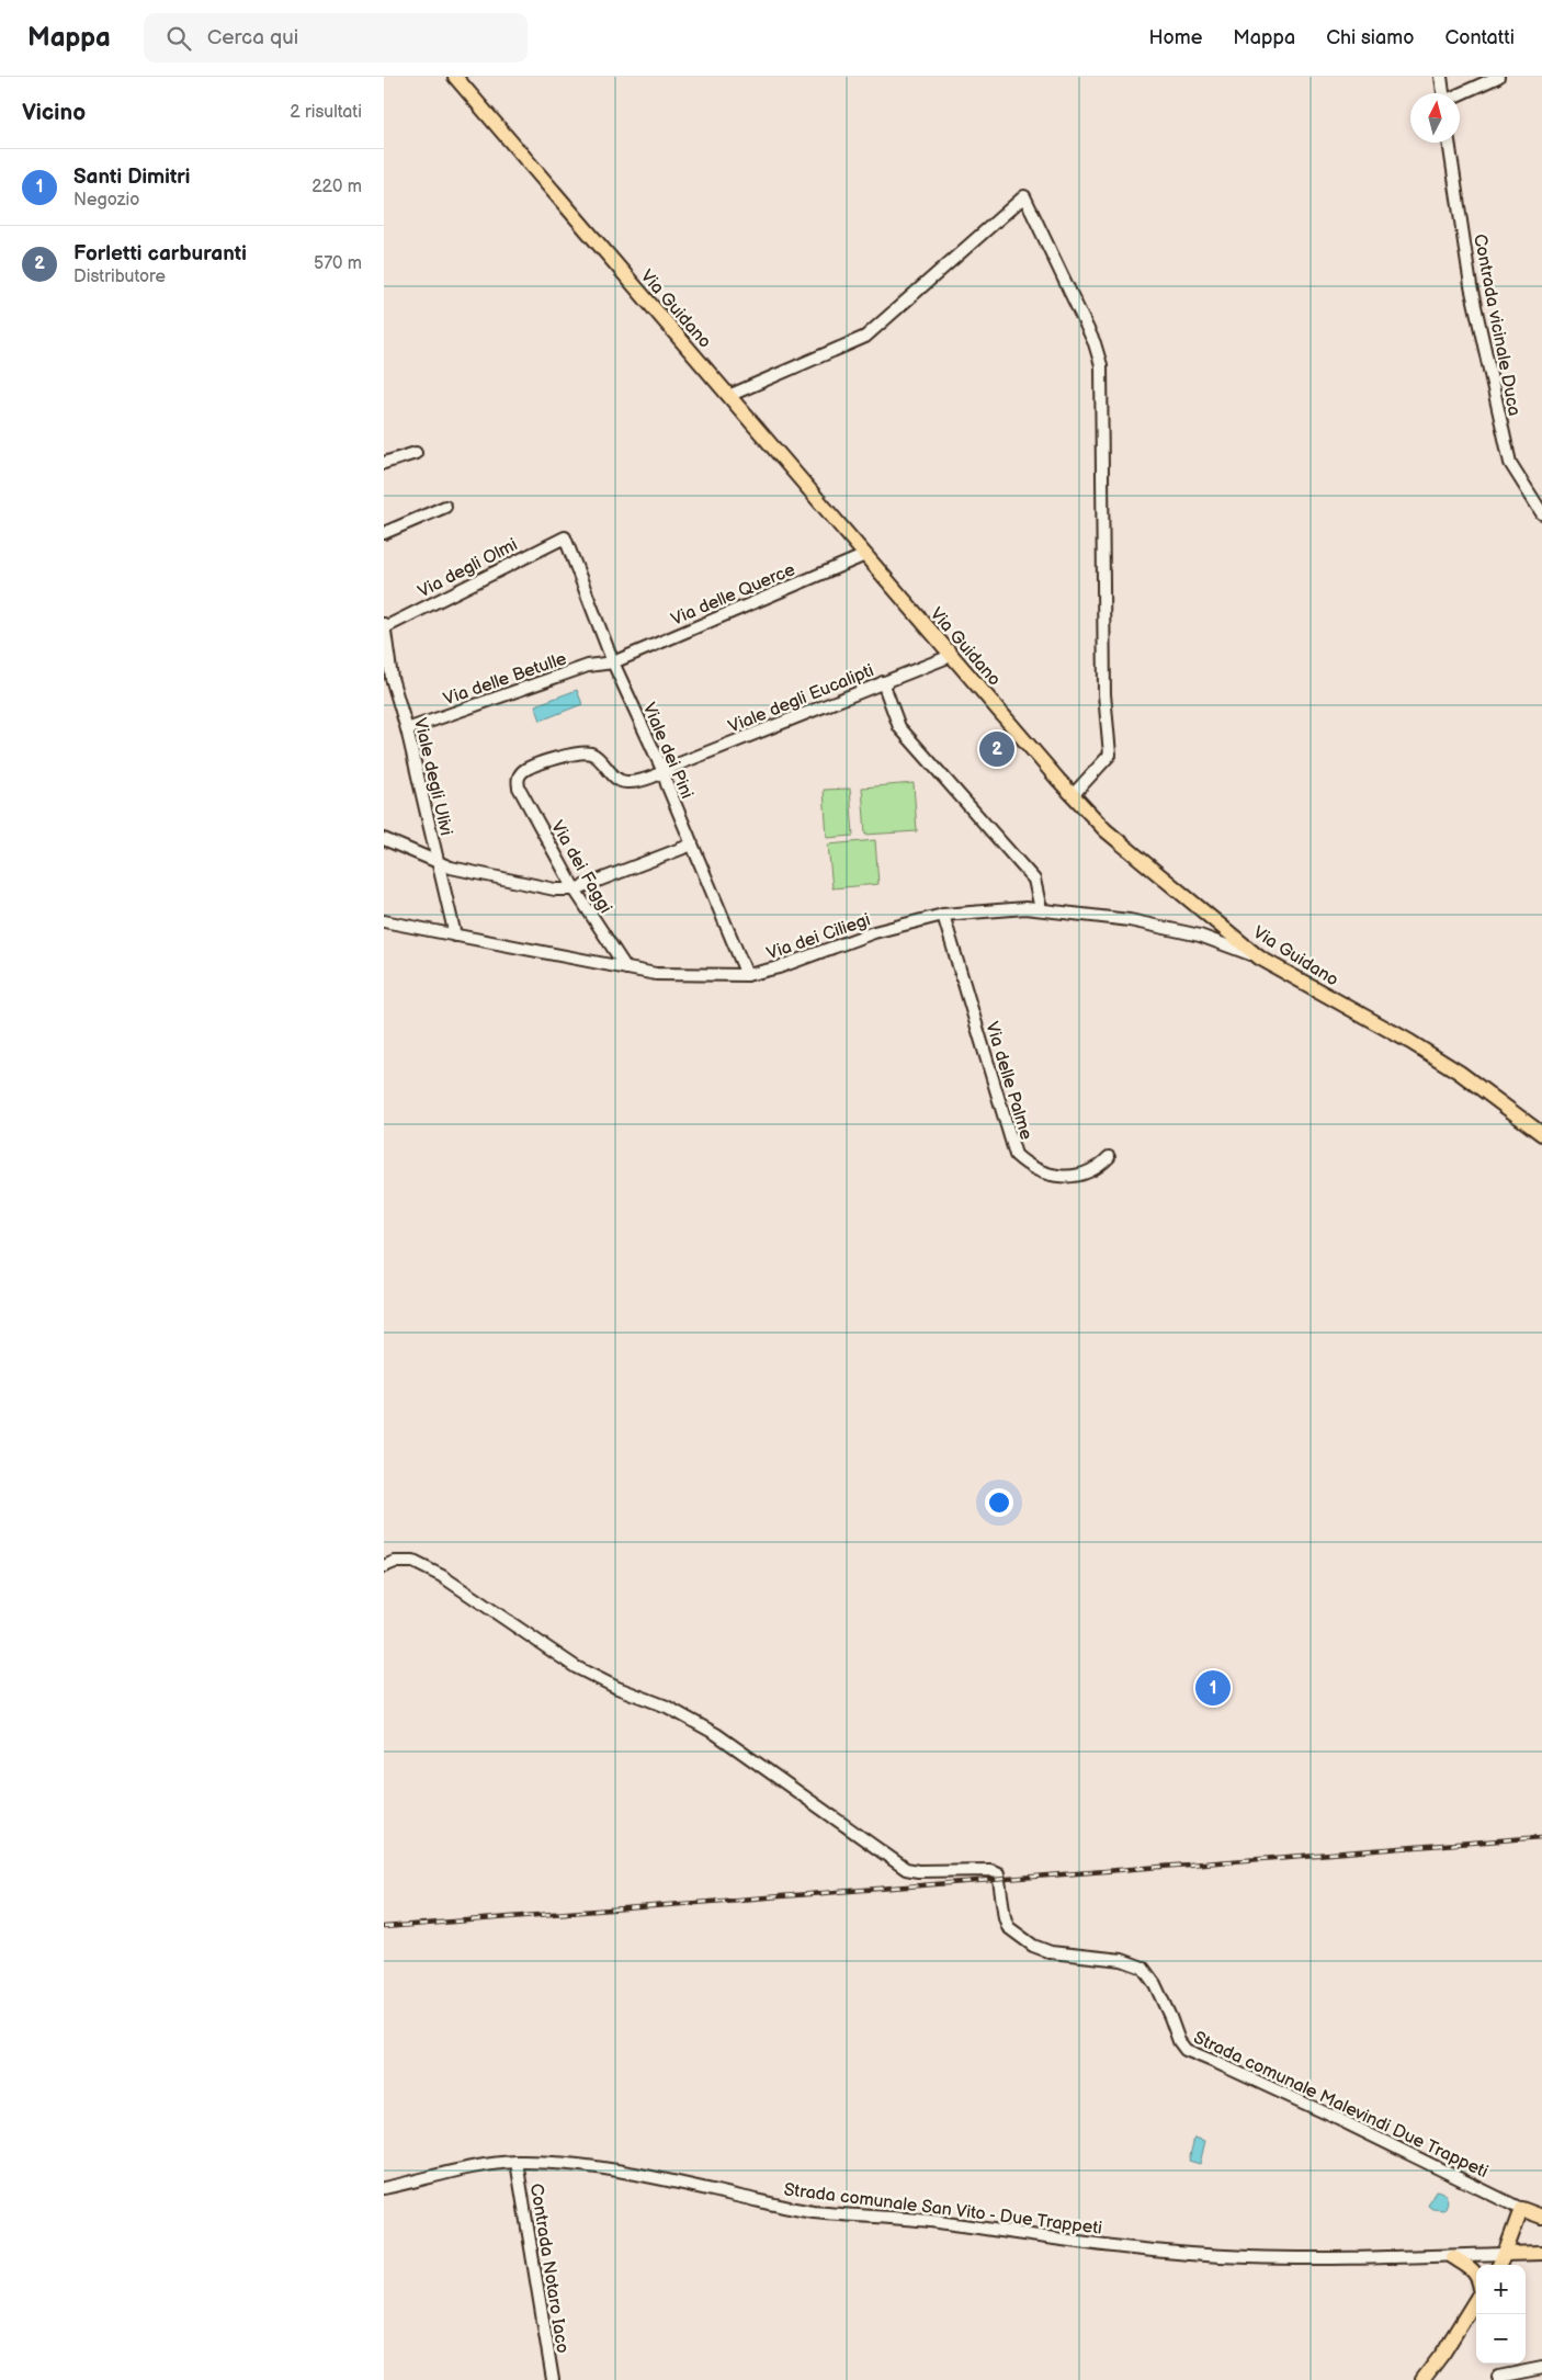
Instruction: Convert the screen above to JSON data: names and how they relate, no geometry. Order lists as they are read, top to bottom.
{
  "streets": {
    "main road": ["Via Guidano"],
    "street": [
      "Contrada vicinale Duca",
      "Via degli Olmi",
      "Via delle Querce",
      "Via delle Betulle",
      "Viale degli Eucalipti",
      "Viale dei Pini",
      "Viale degli Ulivi",
      "Via dei Faggi",
      "Via dei Ciliegi",
      "Via delle Palme",
      "Strada comunale Malevindi Due Trappeti",
      "Strada comunale San Vito - Due Trappeti",
      "Contrada Notaro Iaco"
    ]
  },
  "crossings": [
    ["Via Guidano", "Via delle Querce"],
    ["Via Guidano", "Viale degli Eucalipti"],
    ["Via Guidano", "Via dei Ciliegi"],
    ["Via degli Olmi", "Viale dei Pini"],
    ["Via degli Olmi", "Viale degli Ulivi"],
    ["Via delle Querce", "Via delle Betulle"],
    ["Via delle Querce", "Viale dei Pini"],
    ["Via delle Betulle", "Viale dei Pini"],
    ["Via delle Betulle", "Viale degli Ulivi"],
    ["Viale degli Eucalipti", "Viale dei Pini"],
    ["Viale degli Eucalipti", "Via dei Faggi"],
    ["Viale dei Pini", "Via dei Ciliegi"],
    ["Viale degli Ulivi", "Via dei Ciliegi"],
    ["Via dei Faggi", "Via dei Ciliegi"],
    ["Via dei Ciliegi", "Via delle Palme"],
    ["Strada comunale San Vito - Due Trappeti", "Contrada Notaro Iaco"]
  ],
  "north": "top",
  "page": {
    "header": "Mappa",
    "search": "Cerca qui",
    "nav": [
      "Home",
      "Mappa",
      "Chi siamo",
      "Contatti"
    ],
    "heading": ["Vicino", "2 risultati"],
    "list": [
      {
        "mark": "1",
        "name": "Santi Dimitri",
        "note": "Negozio",
        "value": "220 m"
      },
      {
        "mark": "2",
        "name": "Forletti carburanti",
        "note": "Distributore",
        "value": "570 m"
      }
    ],
    "pins": ["2", "1"],
    "map_buttons": ["+", "−"]
  }
}
